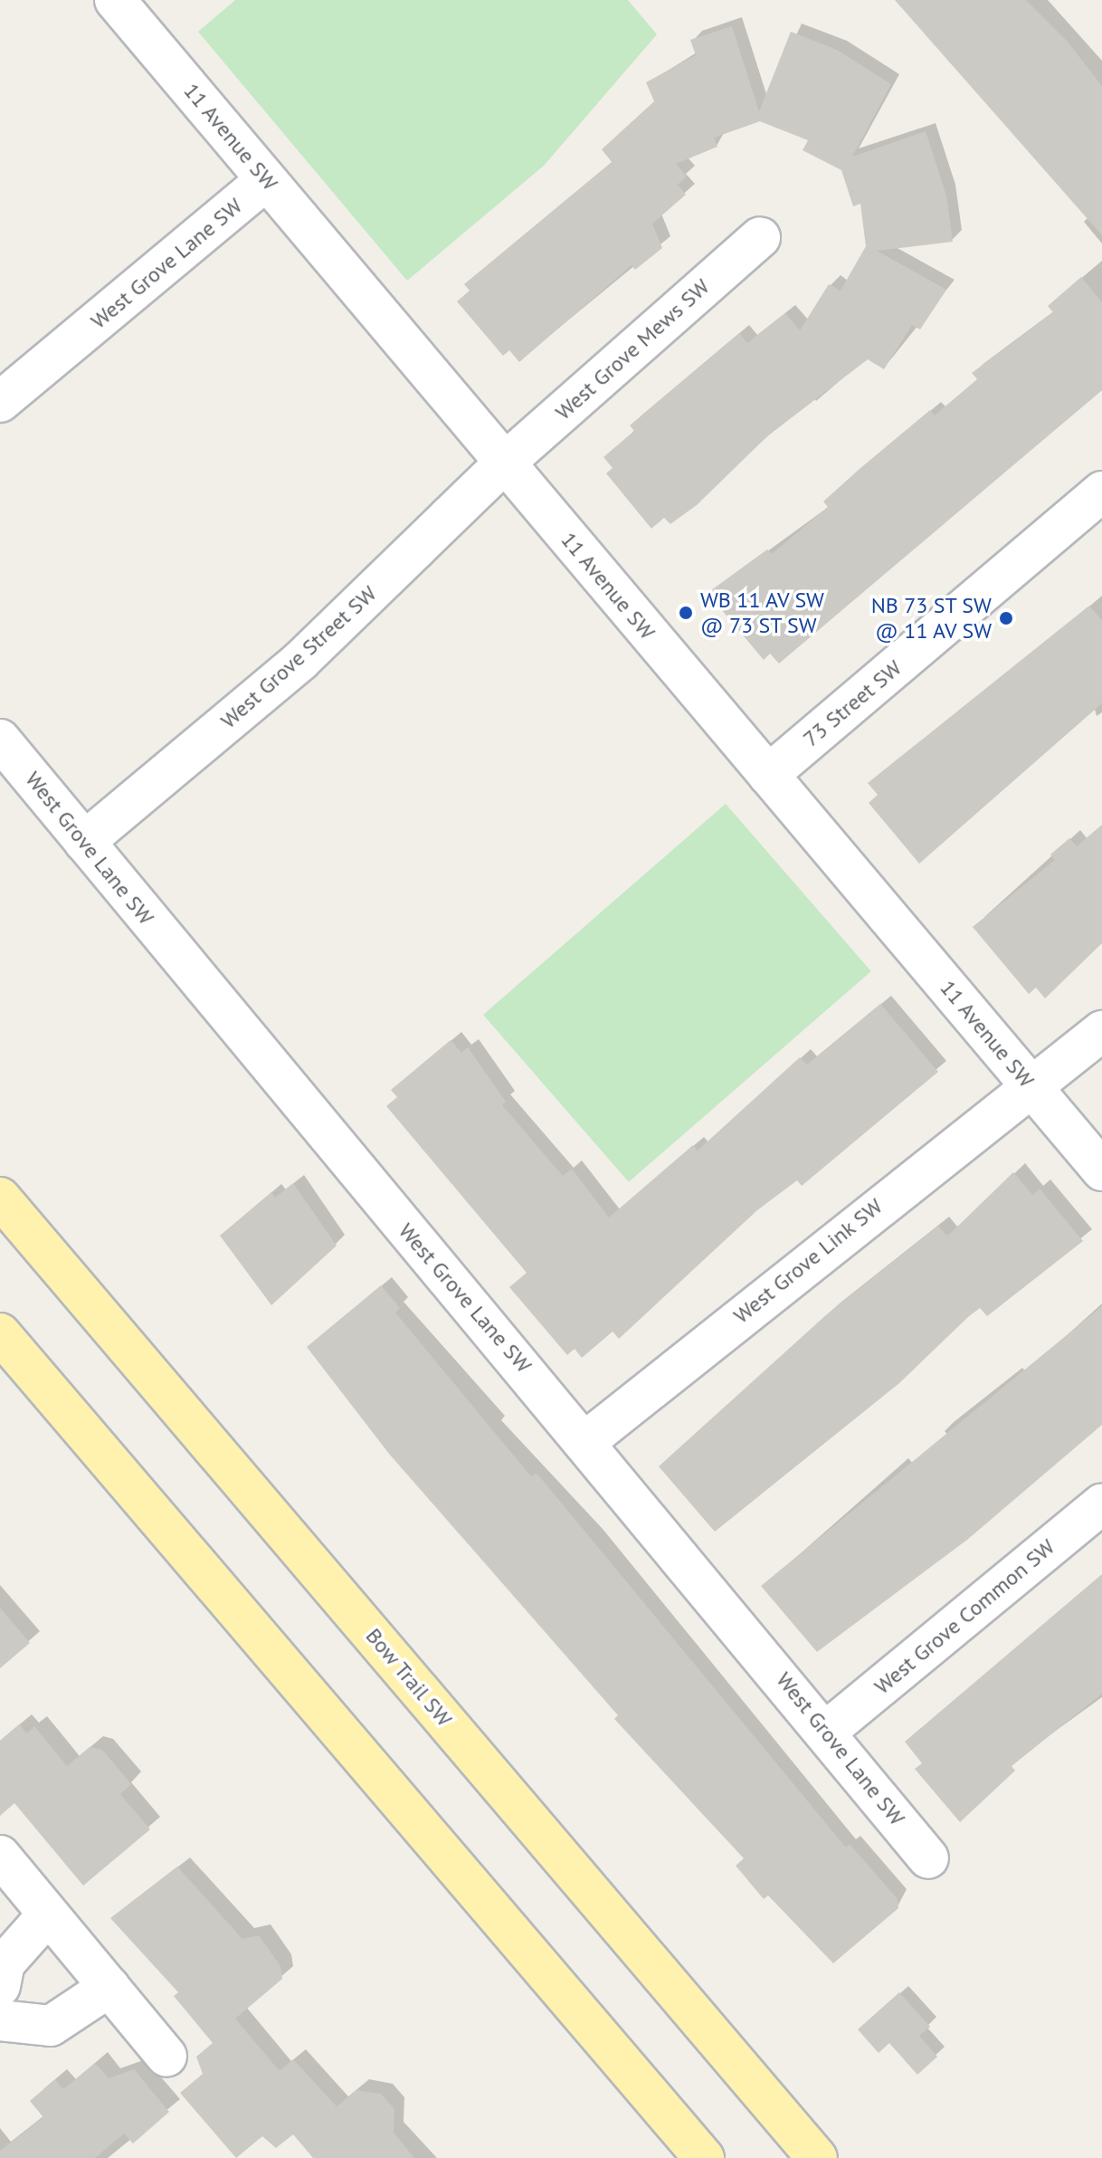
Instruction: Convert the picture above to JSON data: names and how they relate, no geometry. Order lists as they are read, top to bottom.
{
  "streets": {
    "main road": ["Bow Trail SW"],
    "street": [
      "11 Avenue SW",
      "West Grove Lane SW",
      "West Grove Mews SW",
      "West Grove Street SW",
      "73 Street SW",
      "West Grove Link SW",
      "West Grove Common SW"
    ]
  },
  "crossings": [
    ["11 Avenue SW", "West Grove Lane SW"],
    ["11 Avenue SW", "West Grove Mews SW"],
    ["11 Avenue SW", "West Grove Street SW"],
    ["11 Avenue SW", "73 Street SW"],
    ["11 Avenue SW", "West Grove Link SW"],
    ["West Grove Lane SW", "West Grove Street SW"],
    ["West Grove Lane SW", "West Grove Link SW"],
    ["West Grove Lane SW", "West Grove Common SW"],
    ["West Grove Mews SW", "West Grove Street SW"]
  ],
  "places": ["WB 11 AV SW @ 73 ST SW", "NB 73 ST SW @ 11 AV SW"]
}
